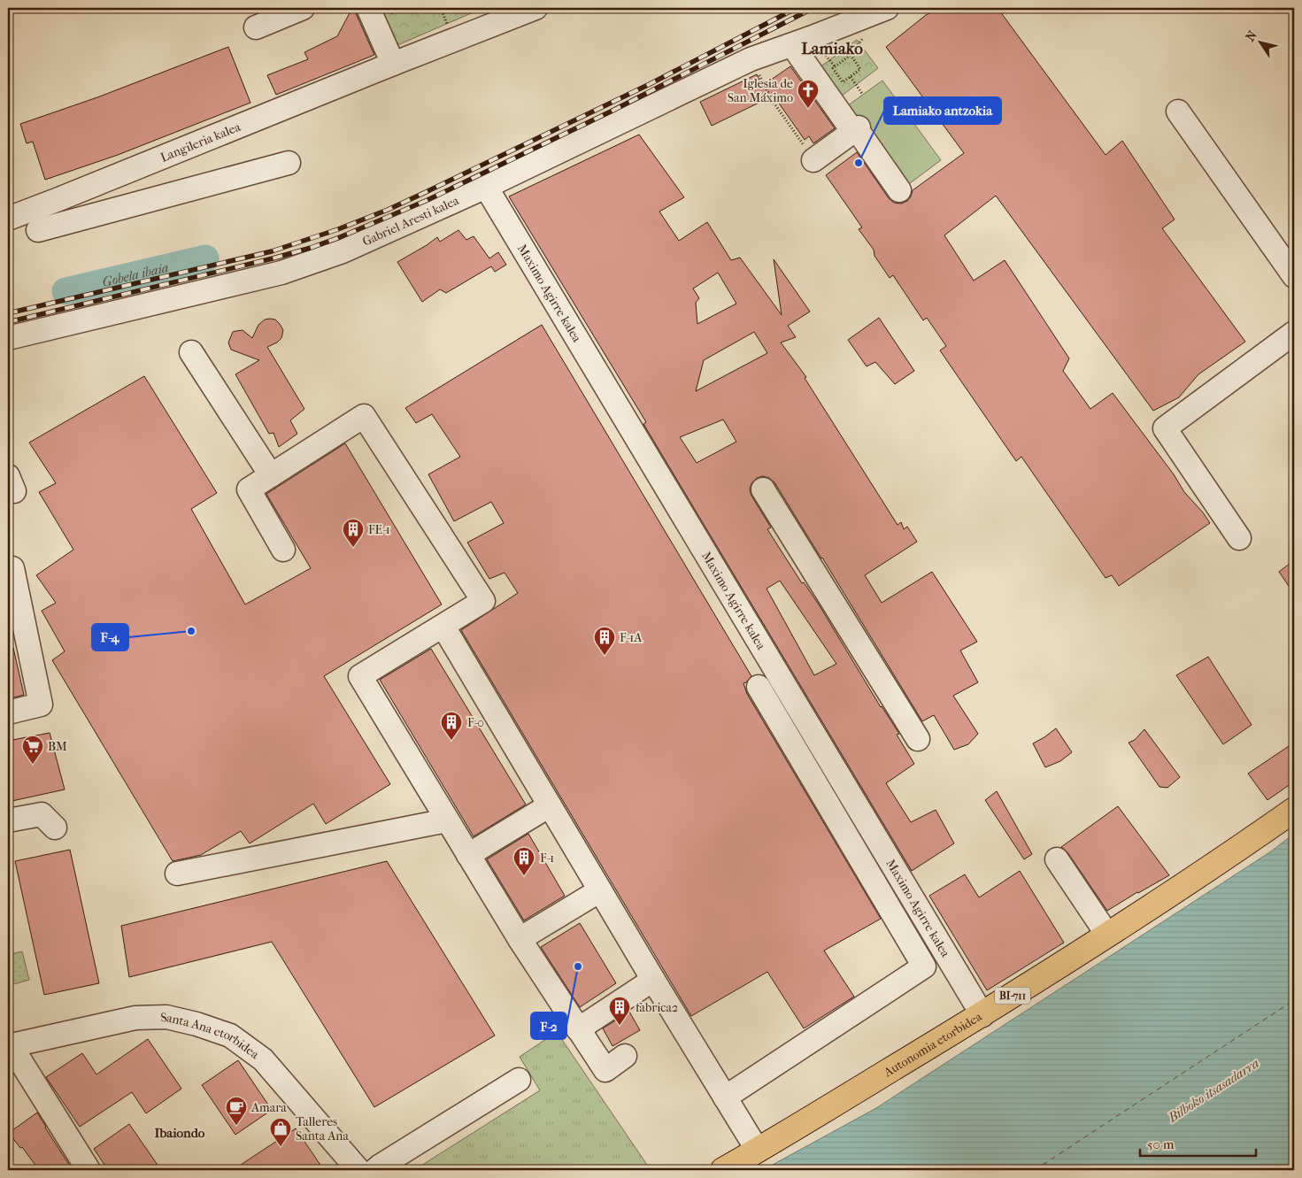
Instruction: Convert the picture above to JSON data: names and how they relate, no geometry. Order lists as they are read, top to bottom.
{
  "streets": {
    "main road": ["BI-711", "Autonomia etorbidea"],
    "street": [
      "Langileria kalea",
      "Gabriel Aresti kalea",
      "Maximo Agirre kalea",
      "Santa Ana etorbidea"
    ]
  },
  "crossings": [
    ["Gabriel Aresti kalea", "Maximo Agirre kalea"],
    ["Maximo Agirre kalea", "Autonomia etorbidea"]
  ],
  "districts": ["Lamiako", "Ibaiondo"],
  "water": ["Gobela ibaia", "Bilboko itsasadarra"],
  "places": {
    "church": ["Iglesia de San Máximo"],
    "other": ["Lamiako antzokia", "F-4", "F-2"],
    "building": [
      "FE-1",
      "F-1A",
      "F-0",
      "F-1",
      "fabrica2"
    ],
    "supermarket": ["BM"],
    "cafe": ["Amara"],
    "shop": ["Talleres Santa Ana"]
  },
  "scale_bar": "50 m",
  "north": "top left"
}
